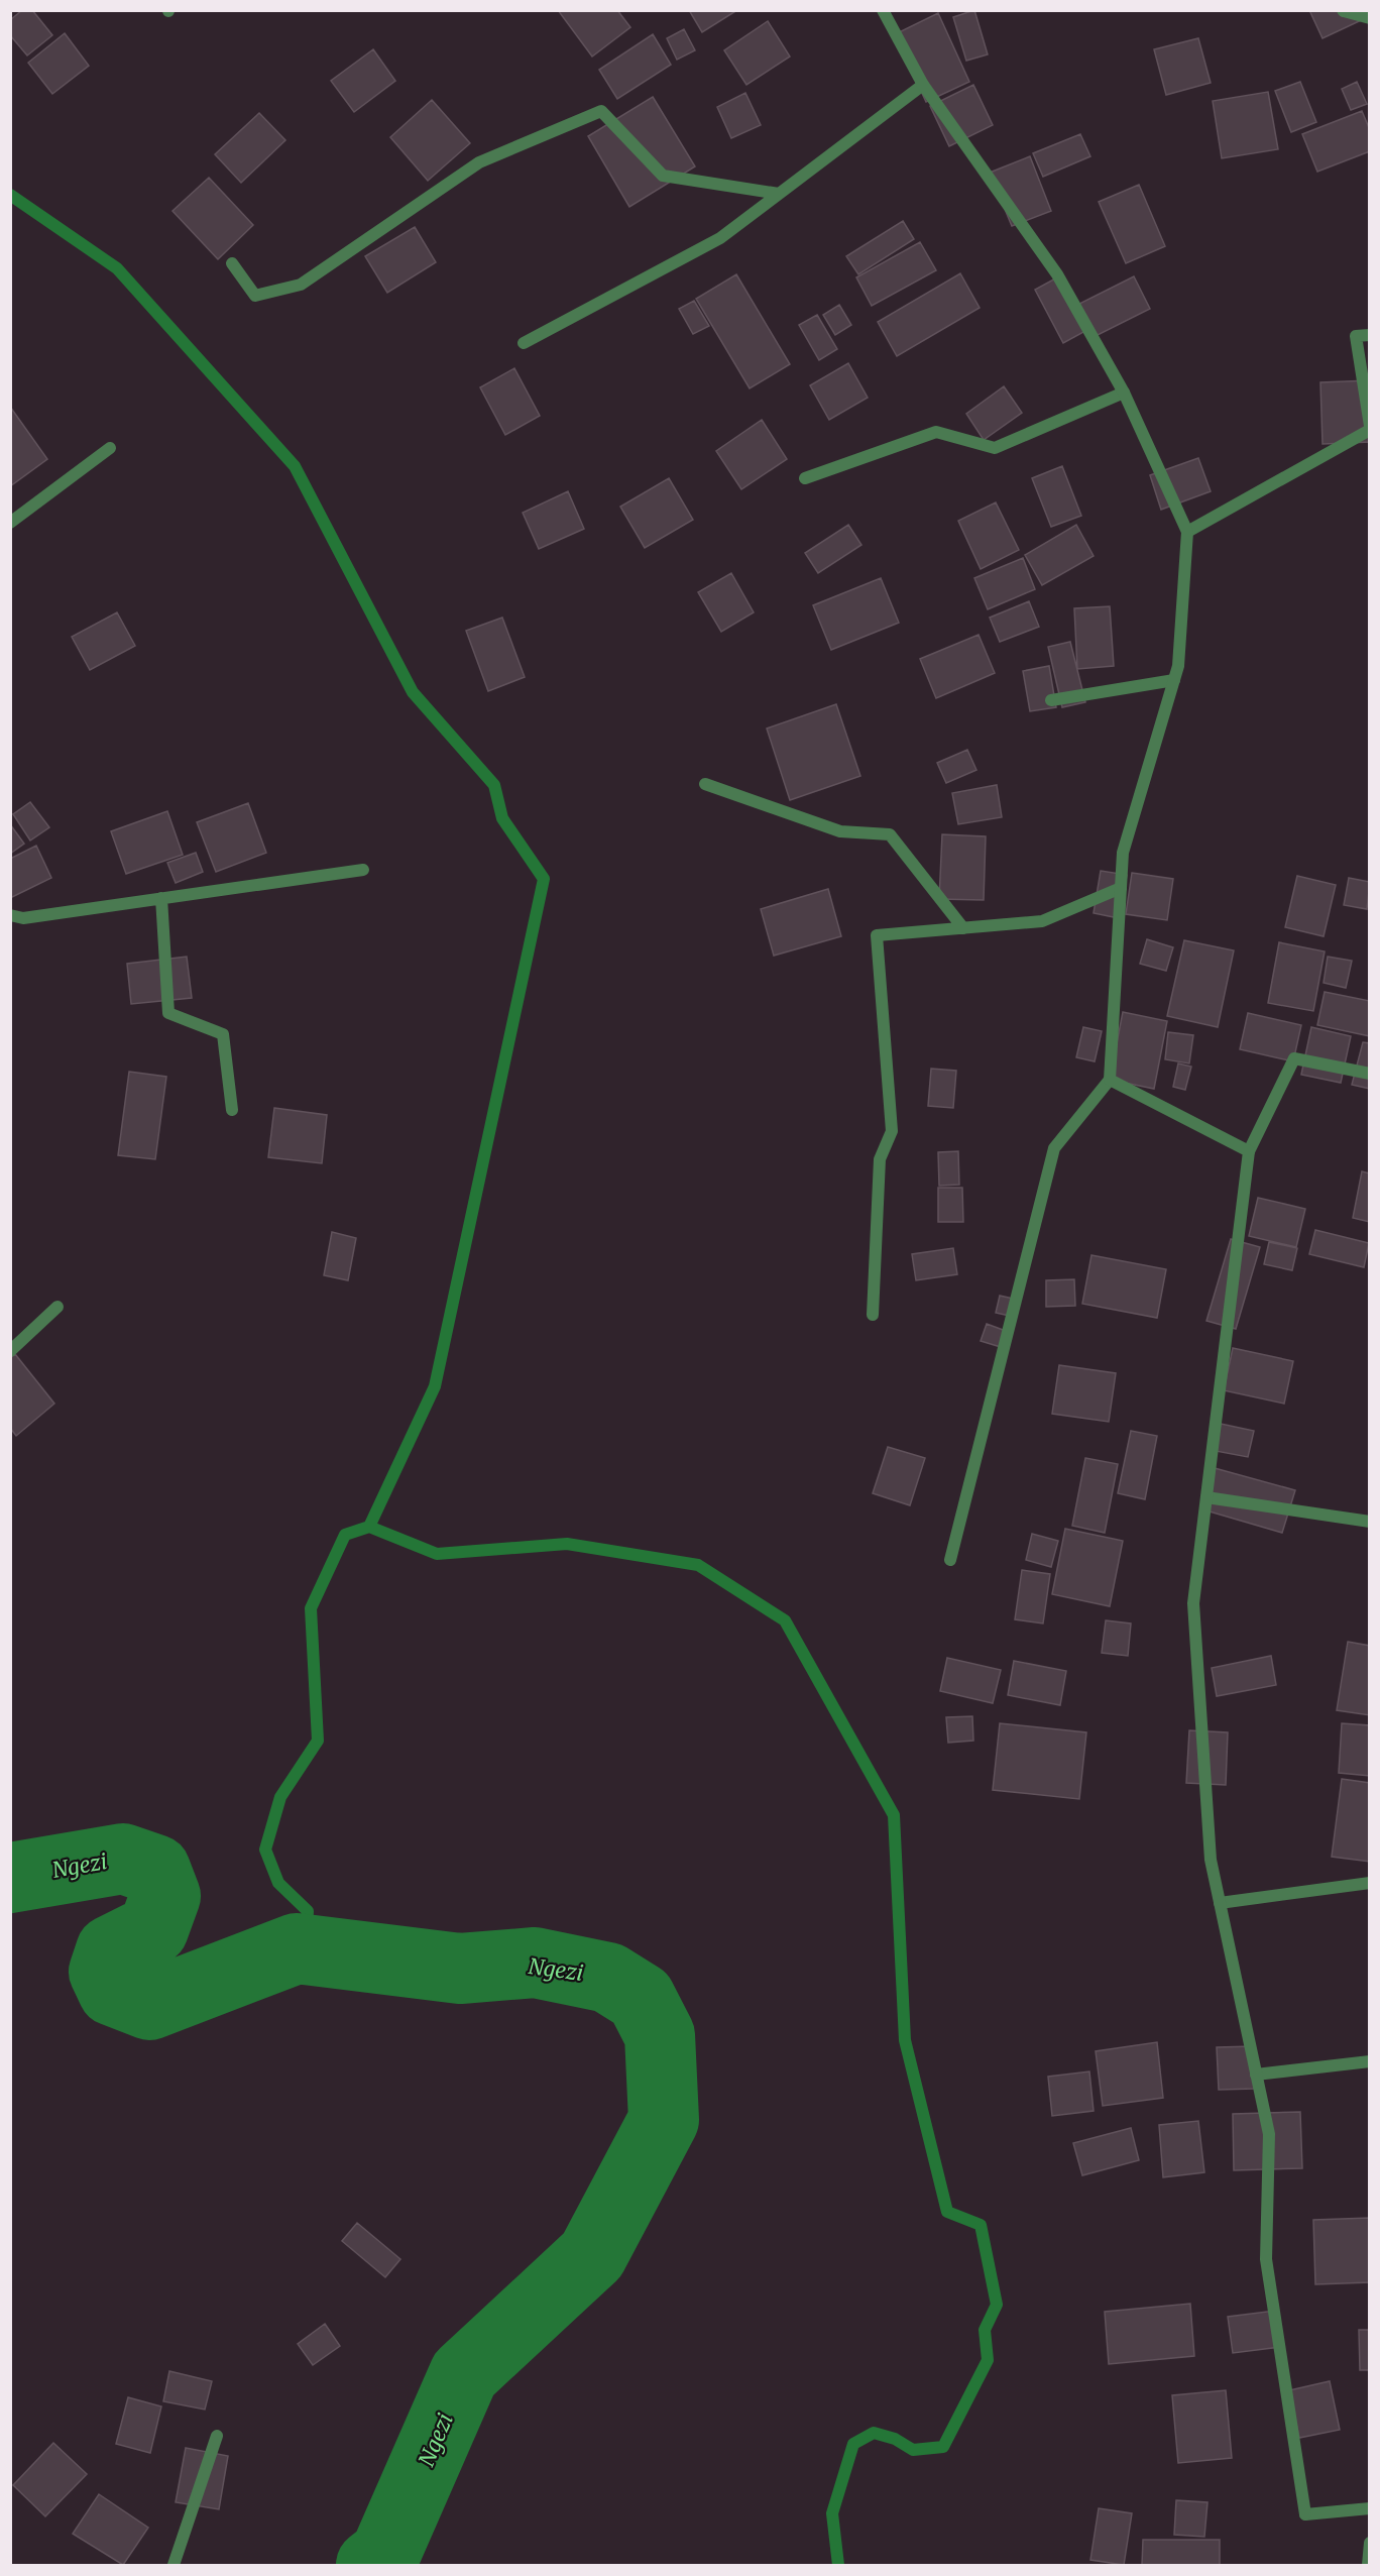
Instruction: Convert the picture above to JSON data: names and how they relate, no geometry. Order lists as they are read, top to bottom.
{
  "water": ["Ngezi"]
}
